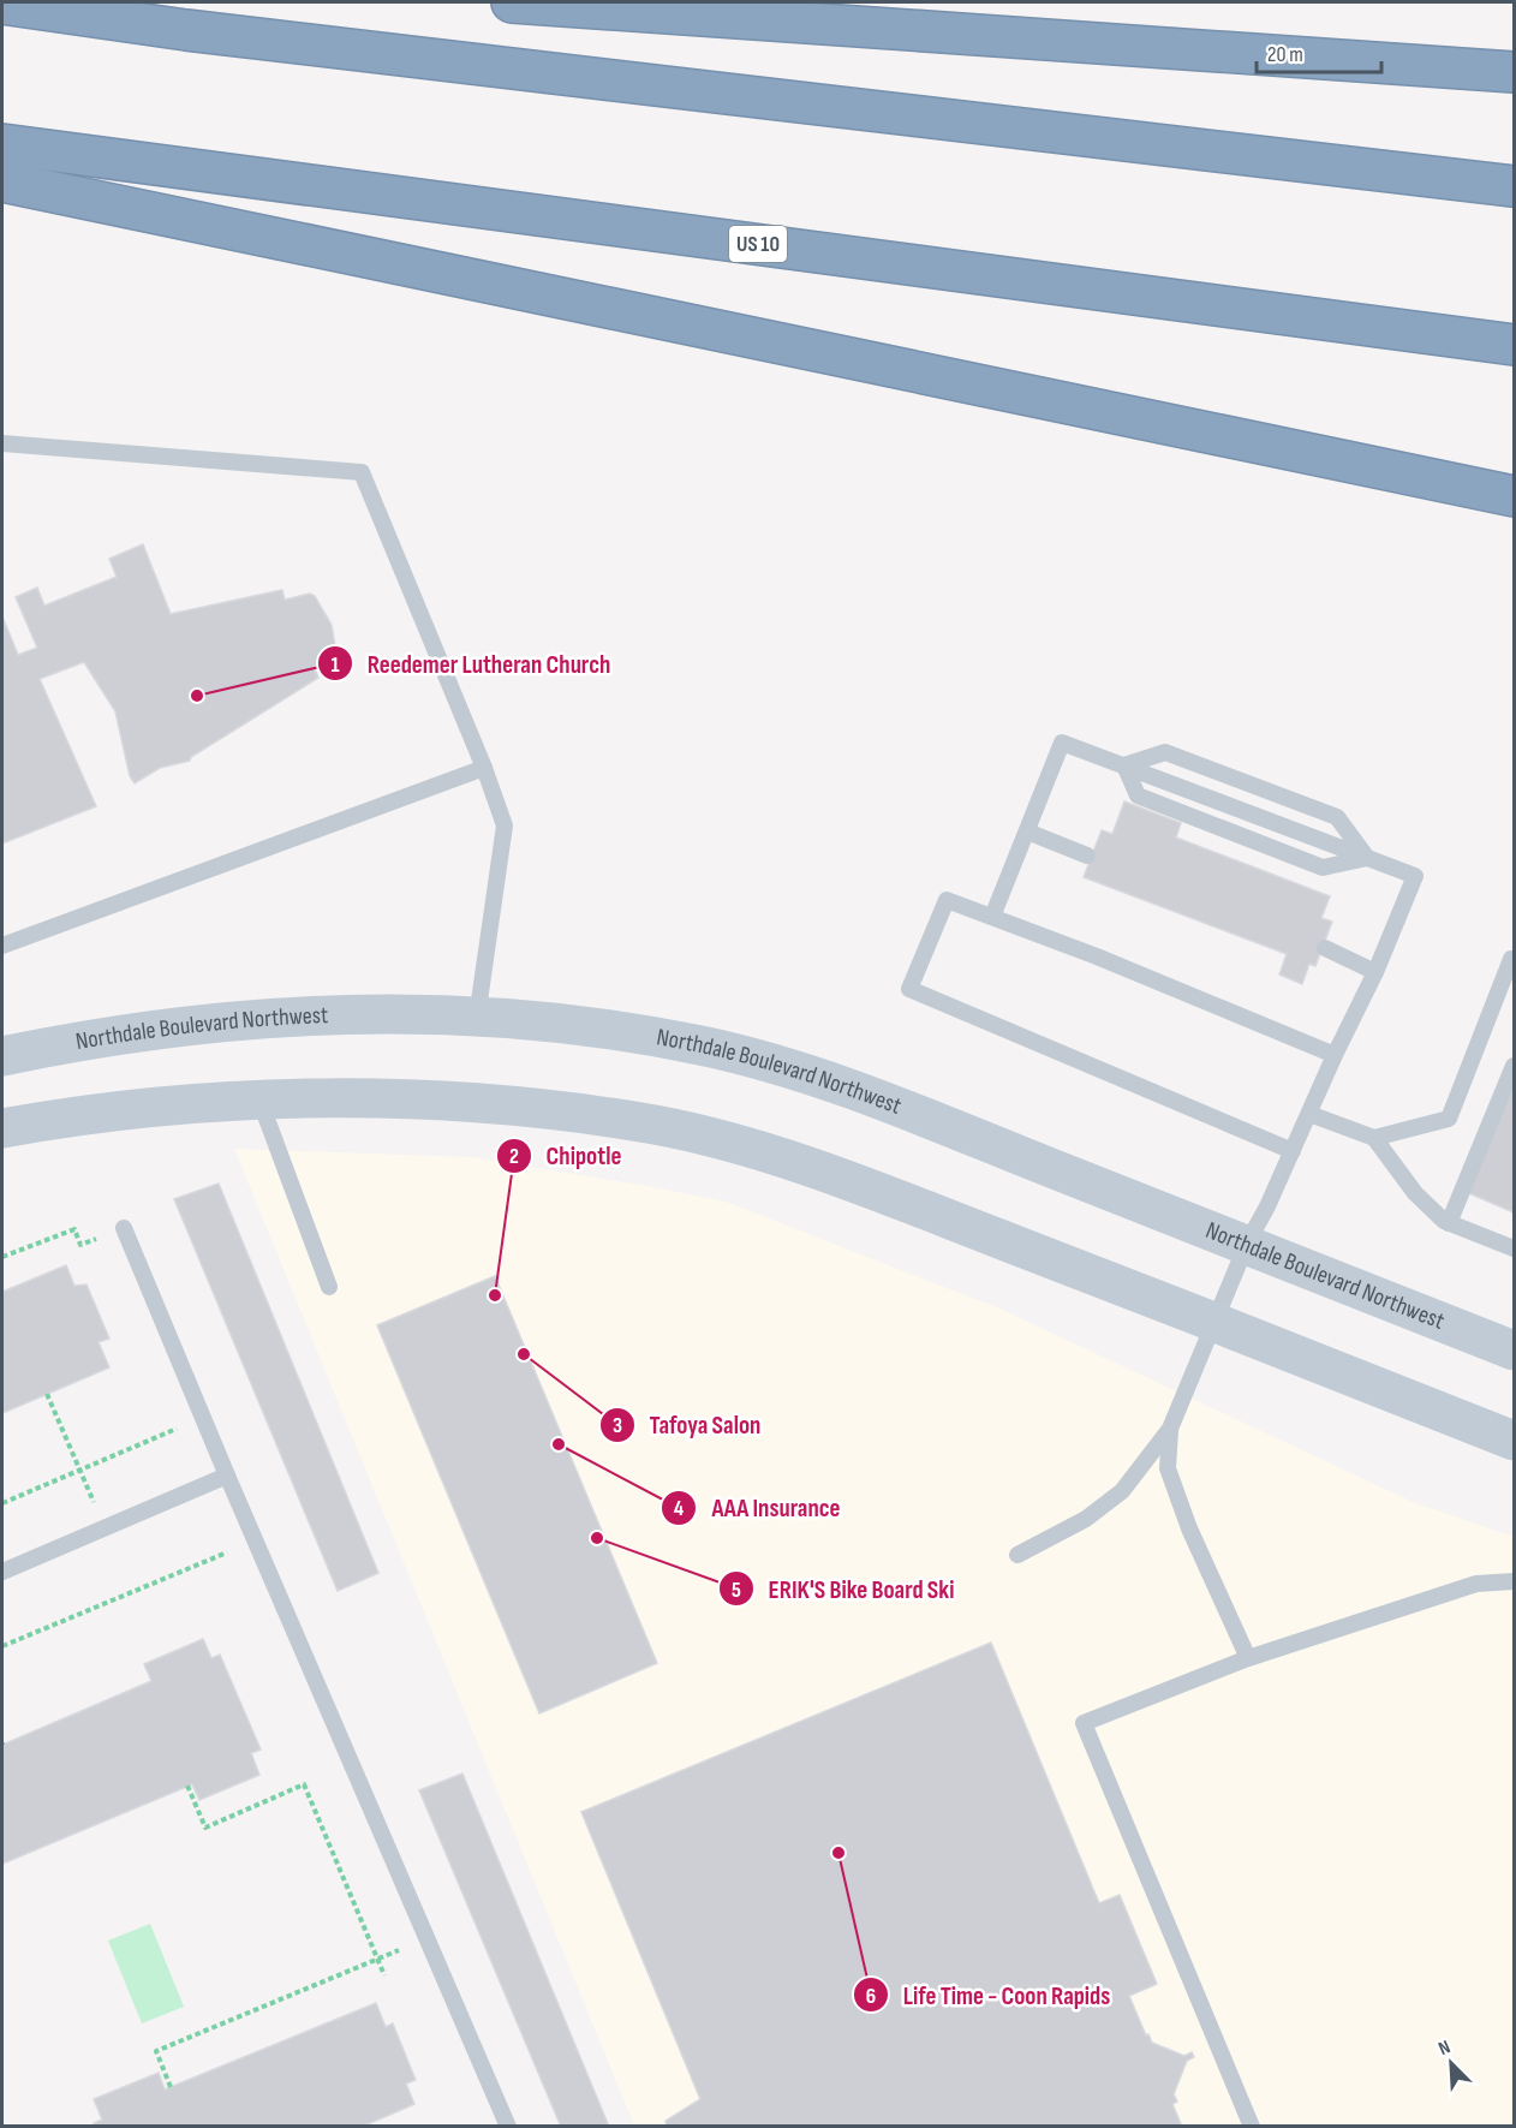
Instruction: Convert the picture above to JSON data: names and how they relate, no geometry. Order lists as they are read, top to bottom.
{
  "streets": {
    "highway": ["US 10"],
    "street": ["Northdale Boulevard Northwest"]
  },
  "places": [
    "Reedemer Lutheran Church",
    "Chipotle",
    "Tafoya Salon",
    "AAA Insurance",
    "ERIK'S Bike Board Ski",
    "Life Time - Coon Rapids"
  ],
  "scale_bar": "20 m",
  "north": "top left"
}
